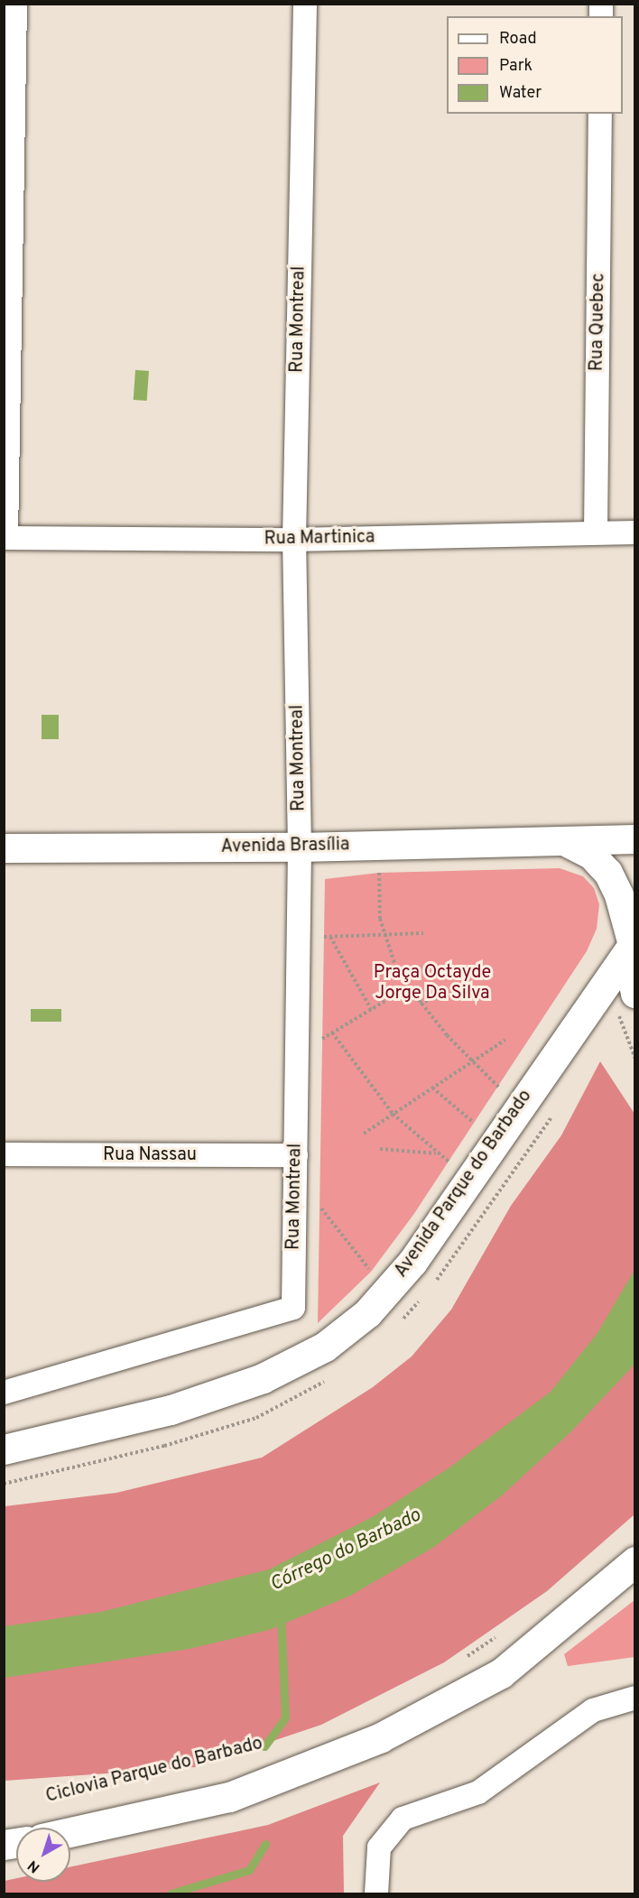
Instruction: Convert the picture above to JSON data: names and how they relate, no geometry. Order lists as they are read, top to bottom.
{
  "streets": {
    "main road": ["Avenida Parque do Barbado"],
    "street": [
      "Rua Montreal",
      "Rua Quebec",
      "Rua Martinica",
      "Avenida Brasília",
      "Rua Nassau"
    ]
  },
  "crossings": [
    ["Rua Montreal", "Rua Martinica"],
    ["Rua Montreal", "Avenida Brasília"],
    ["Rua Montreal", "Rua Nassau"],
    ["Rua Quebec", "Rua Martinica"],
    ["Avenida Brasília", "Avenida Parque do Barbado"]
  ],
  "water": ["Córrego do Barbado"],
  "parks": ["Praça Octayde Jorge Da Silva"],
  "legend": ["Road", "Park", "Water"],
  "north": "bottom left"
}
